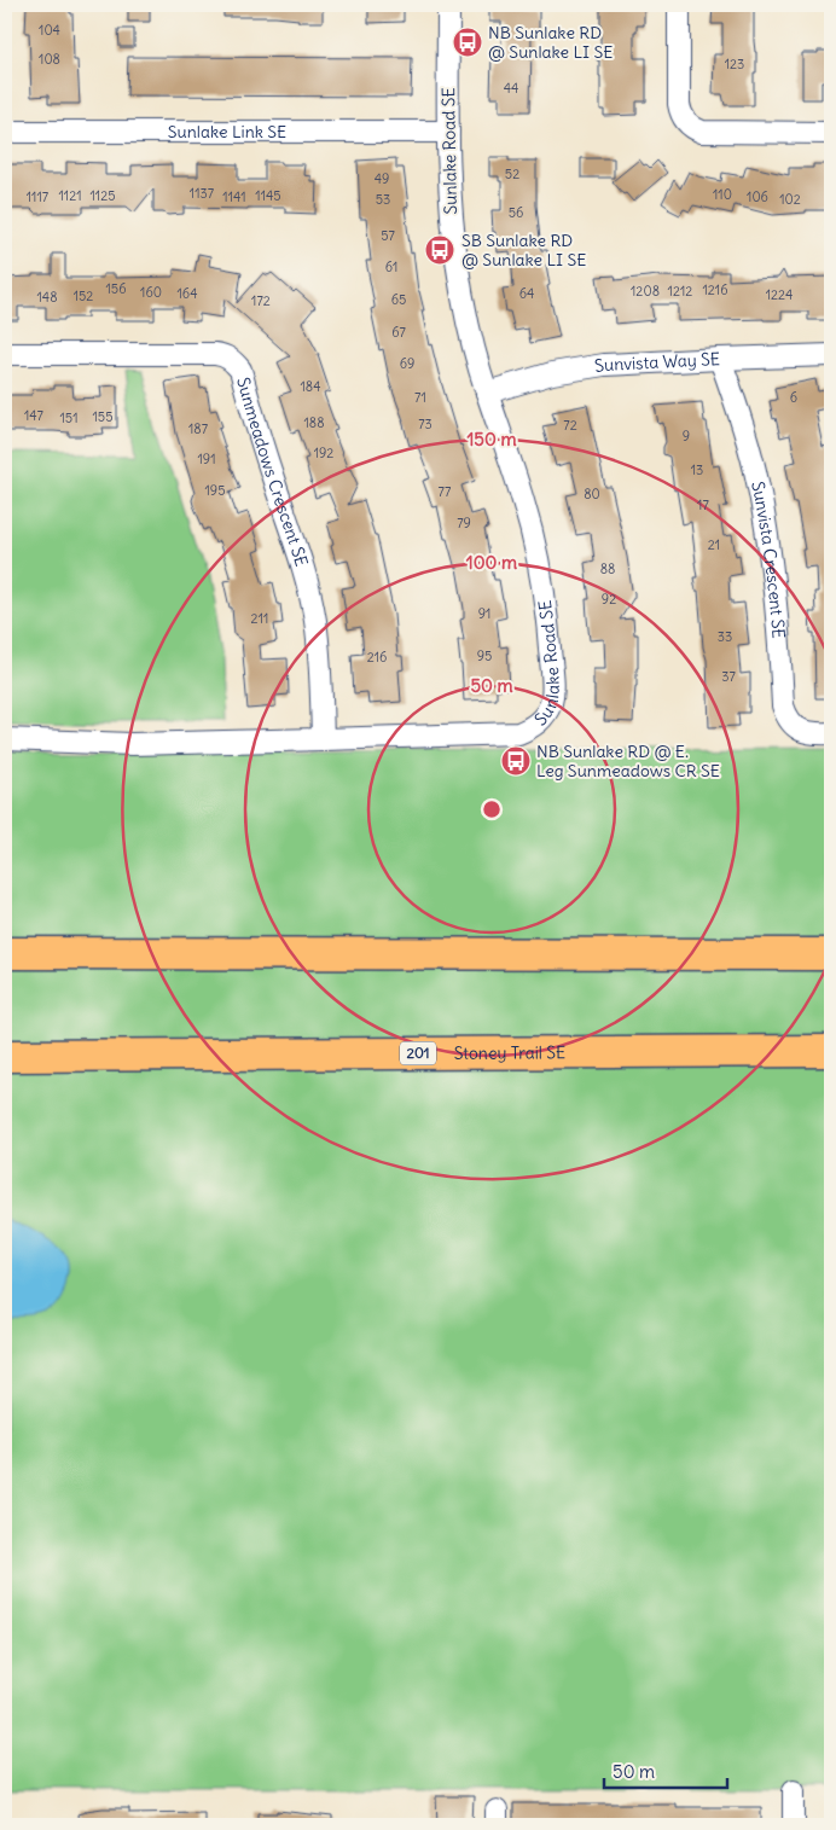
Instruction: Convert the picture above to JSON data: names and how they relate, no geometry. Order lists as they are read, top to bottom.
{
  "streets": {
    "highway": ["201", "Stoney Trail SE"],
    "street": [
      "Sunlake Link SE",
      "Sunlake Road SE",
      "Sunvista Way SE",
      "Sunmeadows Crescent SE",
      "Sunvista Crescent SE"
    ]
  },
  "crossings": [
    ["Sunlake Link SE", "Sunlake Road SE"],
    ["Sunlake Road SE", "Sunvista Way SE"],
    ["Sunlake Road SE", "Sunmeadows Crescent SE"],
    ["Sunvista Way SE", "Sunvista Crescent SE"]
  ],
  "places": {
    "bus stop": ["NB Sunlake RD @ Sunlake LI SE", "SB Sunlake RD @ Sunlake LI SE", "NB Sunlake RD @ E. Leg Sunmeadows CR SE"]
  },
  "house_numbers": [
    "104",
    "108",
    "123",
    "44",
    "52",
    "49",
    "1137",
    "110",
    "1121",
    "1125",
    "1145",
    "1117",
    "1141",
    "106",
    "53",
    "102",
    "56",
    "57",
    "61",
    "156",
    "1216",
    "1208",
    "1212",
    "160",
    "164",
    "64",
    "1224",
    "152",
    "148",
    "65",
    "172",
    "67",
    "69",
    "184",
    "71",
    "6",
    "147",
    "155",
    "151",
    "188",
    "73",
    "72",
    "187",
    "9",
    "192",
    "191",
    "13",
    "195",
    "77",
    "80",
    "17",
    "79",
    "21",
    "88",
    "92",
    "91",
    "211",
    "33",
    "95",
    "216",
    "37"
  ],
  "scale_bar": "50 m",
  "rings": ["150 m", "100 m", "50 m"]
}
